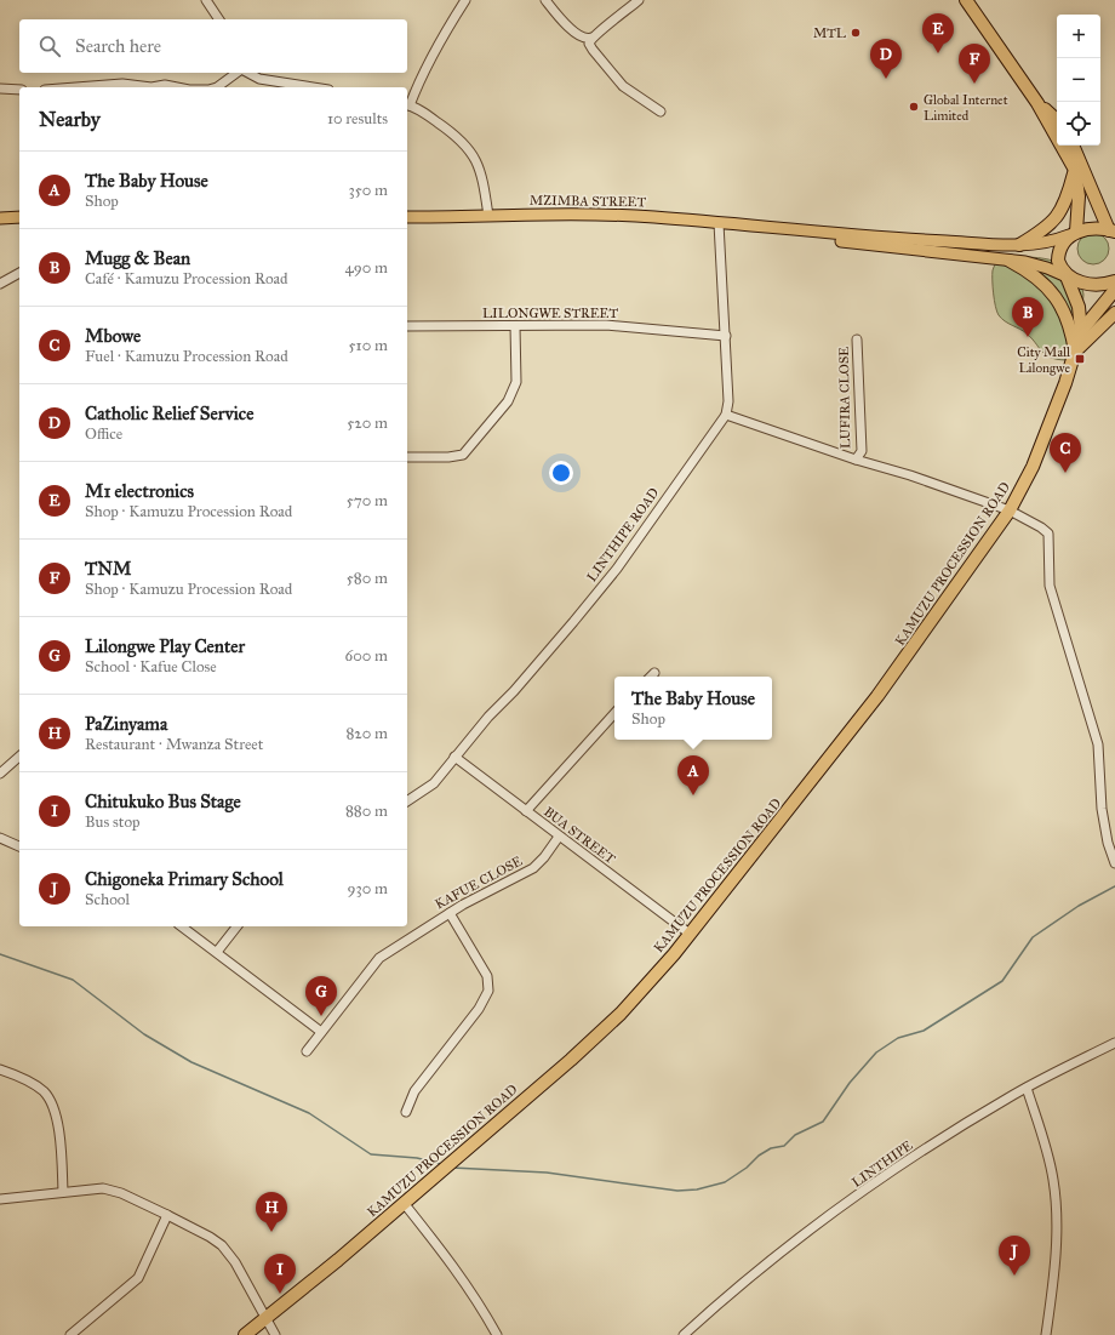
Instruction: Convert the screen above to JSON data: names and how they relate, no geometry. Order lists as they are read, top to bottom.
{
  "streets": {
    "highway": ["KAMUZU PROCESSION ROAD"],
    "main road": ["MZIMBA STREET"],
    "street": [
      "LILONGWE STREET",
      "LUFIRA CLOSE",
      "LINTHIPE ROAD",
      "BUA STREET",
      "KAFUE CLOSE",
      "LINTHIPE"
    ]
  },
  "crossings": [
    ["LINTHIPE ROAD", "BUA STREET"],
    ["KAMUZU PROCESSION ROAD", "BUA STREET"],
    ["BUA STREET", "KAFUE CLOSE"]
  ],
  "places": {
    "other": ["MTL", "Global Internet Limited"],
    "transit": ["City Mall Lilongwe"]
  },
  "page": {
    "pins": [
      "E",
      "D",
      "F",
      "B",
      "C",
      "A",
      "G",
      "H",
      "J",
      "I"
    ],
    "map_buttons": ["+", "−"],
    "search": "Search here",
    "heading": ["Nearby", "10 results"],
    "list": [
      {
        "mark": "A",
        "name": "The Baby House",
        "note": "Shop",
        "value": "350 m"
      },
      {
        "mark": "B",
        "name": "Mugg & Bean",
        "note": "Café · Kamuzu Procession Road",
        "value": "490 m"
      },
      {
        "mark": "C",
        "name": "Mbowe",
        "note": "Fuel · Kamuzu Procession Road",
        "value": "510 m"
      },
      {
        "mark": "D",
        "name": "Catholic Relief Service",
        "note": "Office",
        "value": "520 m"
      },
      {
        "mark": "E",
        "name": "M1 electronics",
        "note": "Shop · Kamuzu Procession Road",
        "value": "570 m"
      },
      {
        "mark": "F",
        "name": "TNM",
        "note": "Shop · Kamuzu Procession Road",
        "value": "580 m"
      },
      {
        "mark": "G",
        "name": "Lilongwe Play Center",
        "note": "School · Kafue Close",
        "value": "600 m"
      },
      {
        "mark": "H",
        "name": "PaZinyama",
        "note": "Restaurant · Mwanza Street",
        "value": "820 m"
      },
      {
        "mark": "I",
        "name": "Chitukuko Bus Stage",
        "note": "Bus stop",
        "value": "880 m"
      },
      {
        "mark": "J",
        "name": "Chigoneka Primary School",
        "note": "School",
        "value": "930 m"
      }
    ],
    "popup": ["The Baby House", "Shop"]
  }
}
